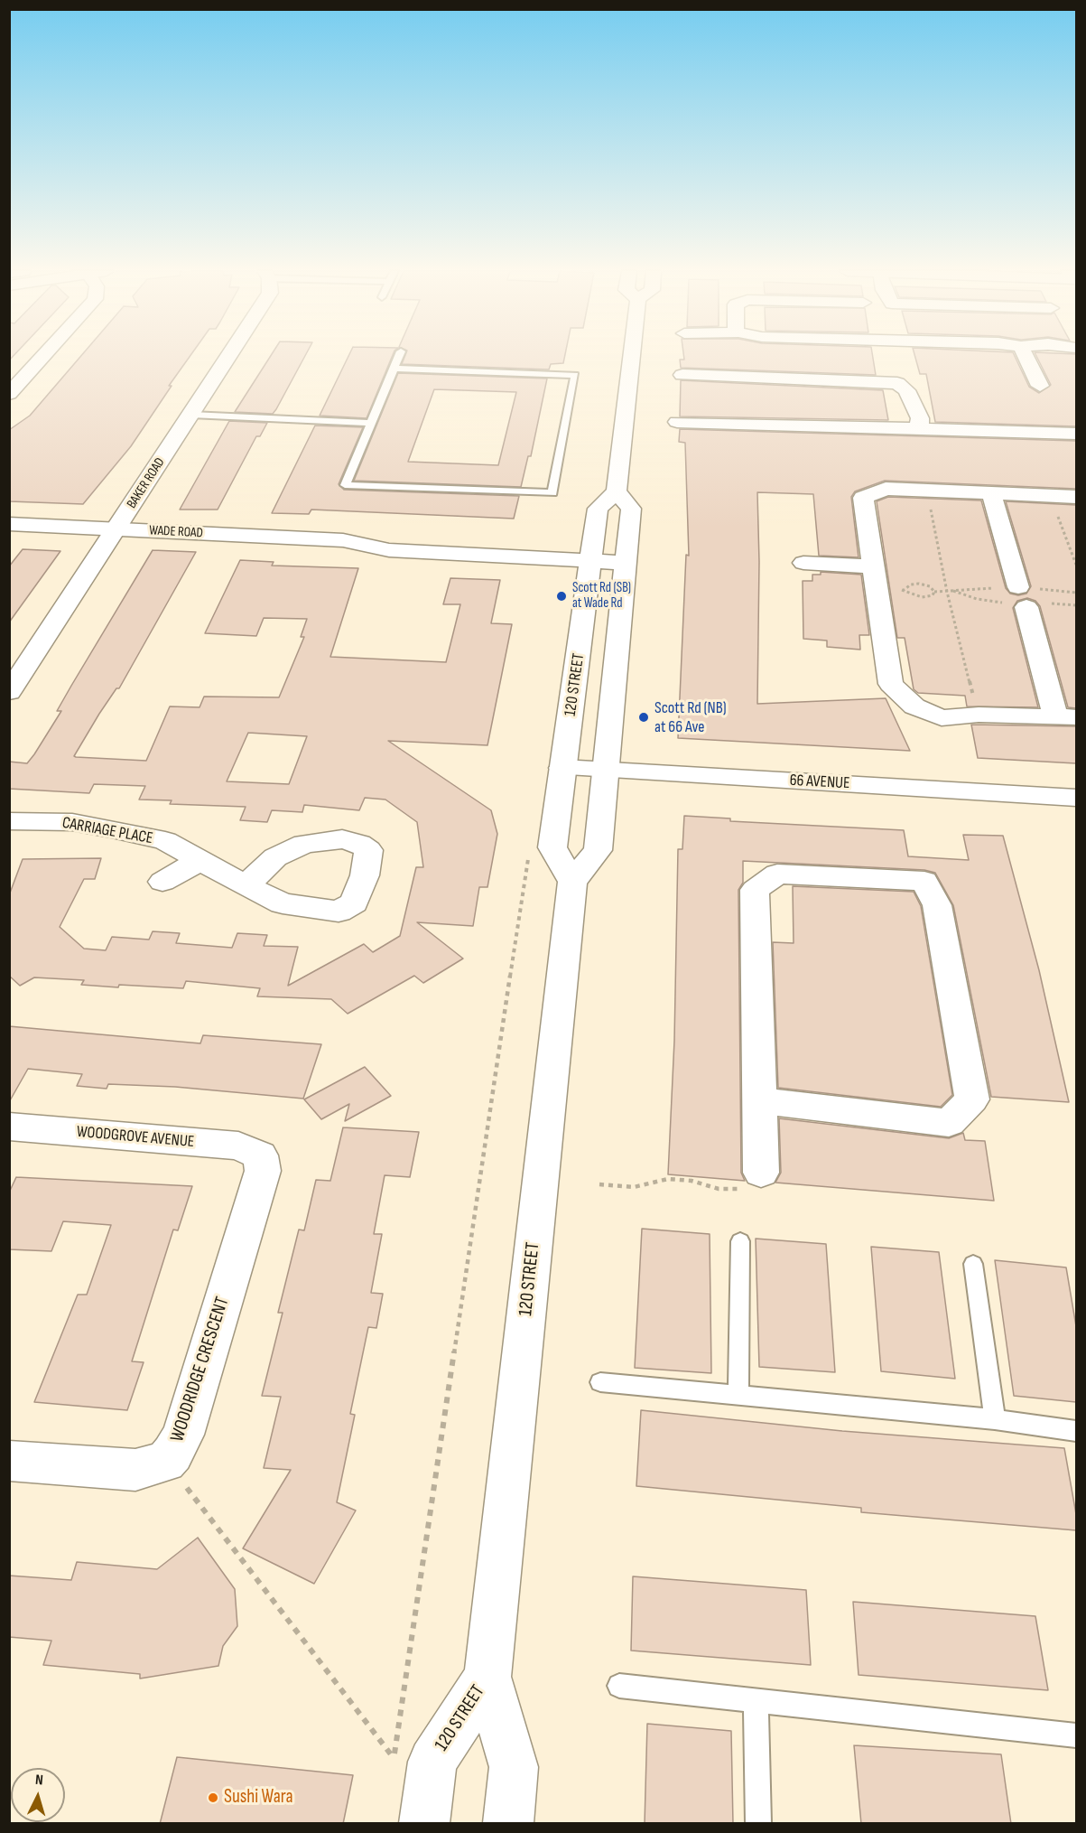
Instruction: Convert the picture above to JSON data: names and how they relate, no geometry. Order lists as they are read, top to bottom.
{
  "streets": {
    "street": [
      "BAKER ROAD",
      "WADE ROAD",
      "120 STREET",
      "66 AVENUE",
      "CARRIAGE PLACE",
      "WOODGROVE AVENUE",
      "WOODRIDGE CRESCENT"
    ]
  },
  "crossings": [
    ["BAKER ROAD", "WADE ROAD"],
    ["WADE ROAD", "120 STREET"],
    ["120 STREET", "66 AVENUE"],
    ["WOODGROVE AVENUE", "WOODRIDGE CRESCENT"]
  ],
  "places": ["Scott Rd (SB) at Wade Rd", "Scott Rd (NB) at 66 Ave", "Sushi Wara"],
  "north": "top"
}
